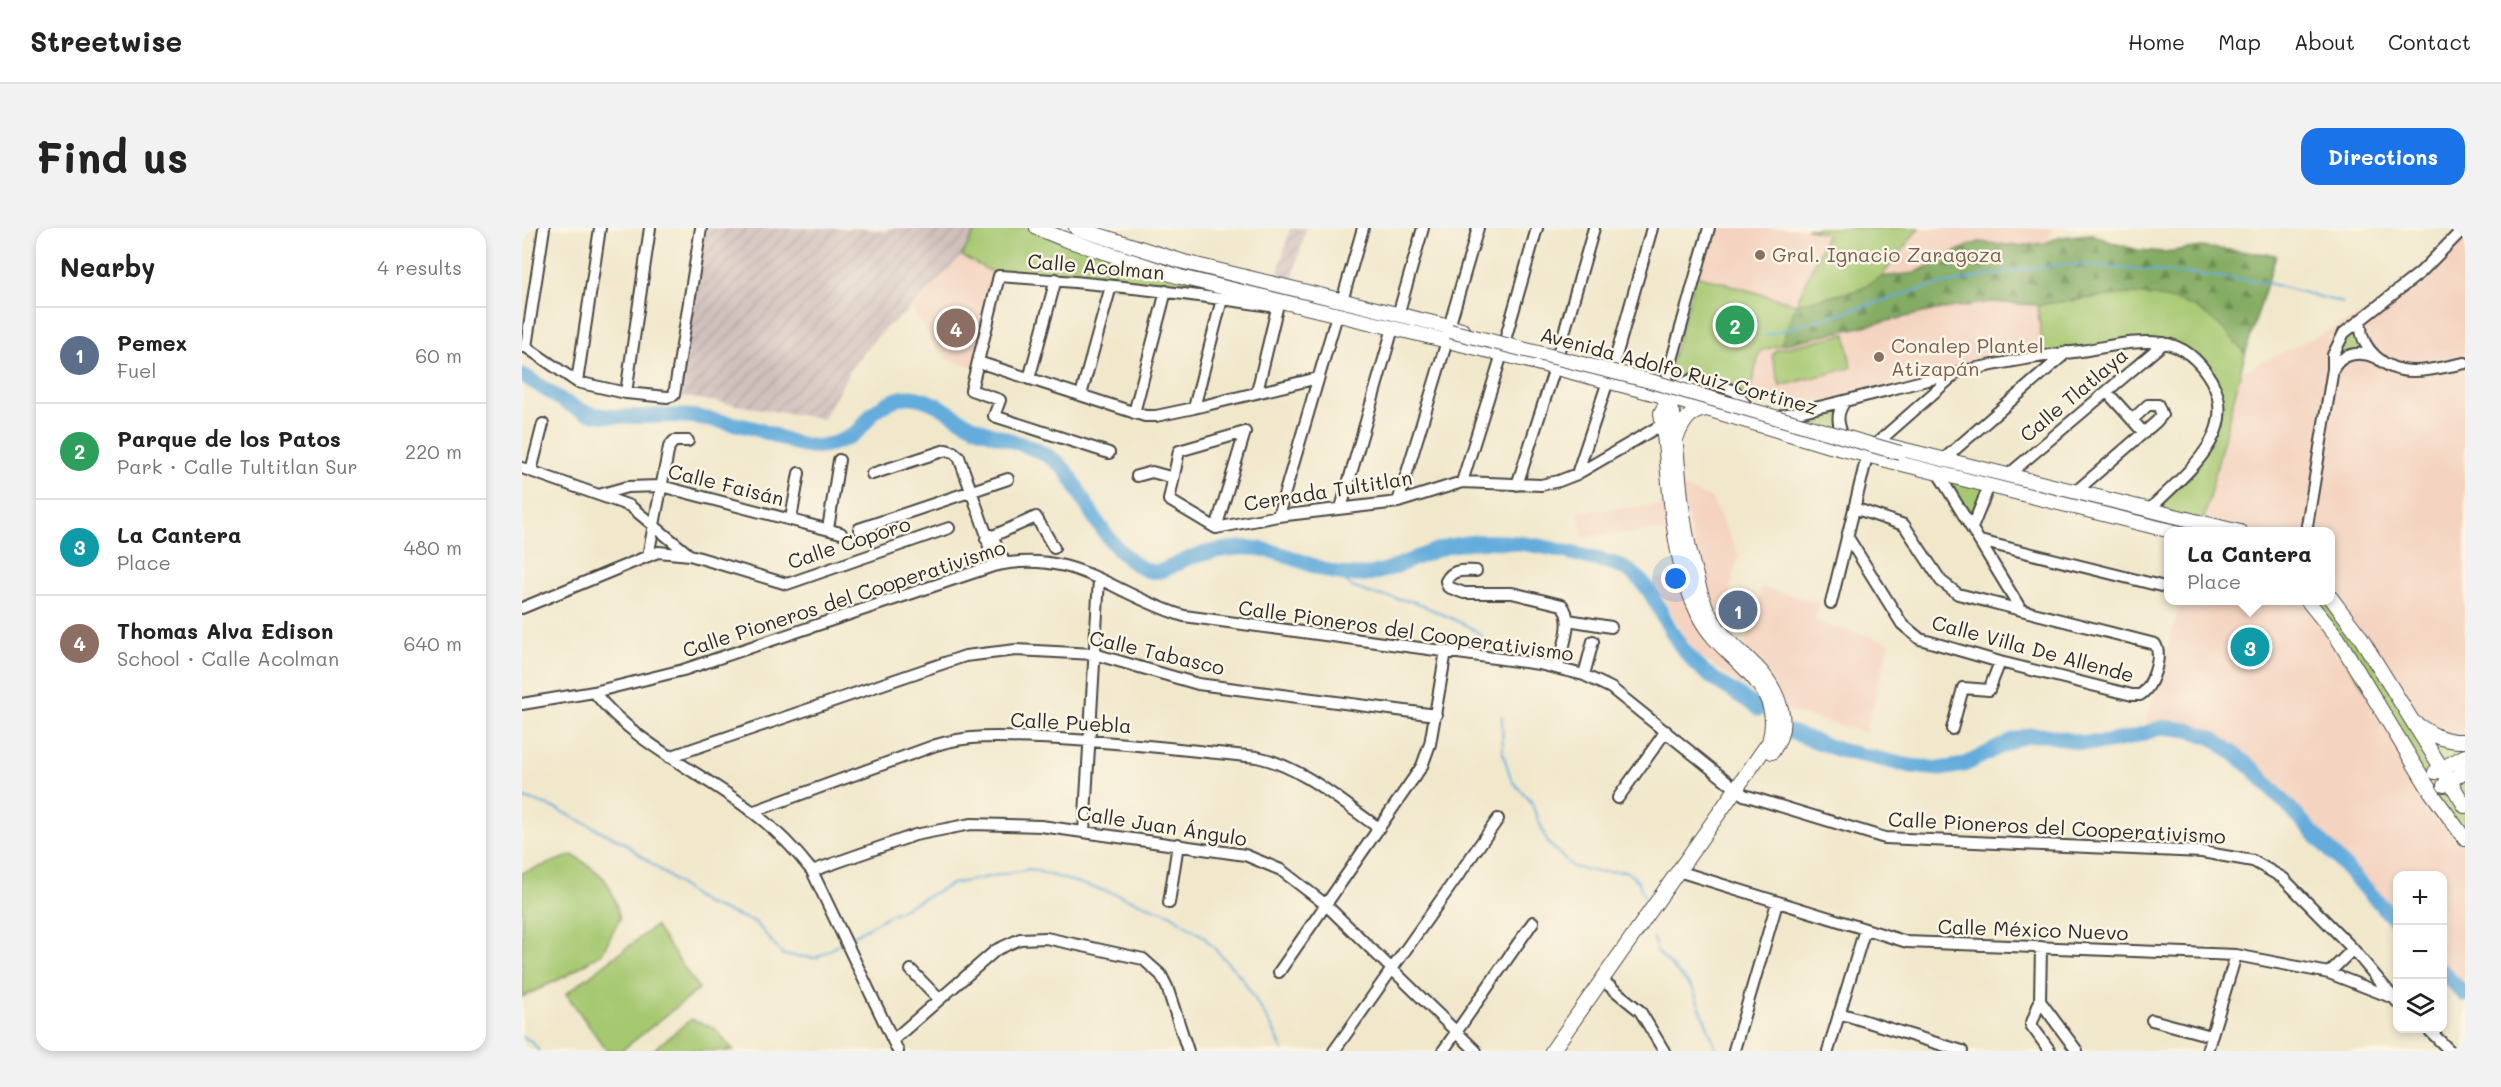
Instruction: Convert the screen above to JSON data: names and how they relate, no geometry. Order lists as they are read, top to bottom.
{
  "streets": {
    "main road": ["Avenida Adolfo Ruiz Cortinez"],
    "street": [
      "Calle Acolman",
      "Calle Tlatlaya",
      "Calle Faisán",
      "Cerrada Tultitlan",
      "Calle Coporo",
      "Calle Pioneros del Cooperativismo",
      "Calle Villa De Allende",
      "Calle Tabasco",
      "Calle Puebla",
      "Calle Juan Ángulo",
      "Calle México Nuevo"
    ]
  },
  "crossings": [
    ["Calle Acolman", "Avenida Adolfo Ruiz Cortinez"],
    ["Avenida Adolfo Ruiz Cortinez", "Calle Tlatlaya"],
    ["Avenida Adolfo Ruiz Cortinez", "Cerrada Tultitlan"],
    ["Calle Faisán", "Calle Coporo"]
  ],
  "places": ["Gral. Ignacio Zaragoza", "Conalep Plantel Atizapán"],
  "page": {
    "header": "Streetwise",
    "nav": [
      "Home",
      "Map",
      "About",
      "Contact"
    ],
    "buttons": "Directions",
    "title": "Find us",
    "heading": ["Nearby", "4 results"],
    "pins": [
      "2",
      "4",
      "1",
      "3"
    ],
    "list": [
      {
        "mark": "1",
        "name": "Pemex",
        "note": "Fuel",
        "value": "60 m"
      },
      {
        "mark": "2",
        "name": "Parque de los Patos",
        "note": "Park · Calle Tultitlan Sur",
        "value": "220 m"
      },
      {
        "mark": "3",
        "name": "La Cantera",
        "note": "Place",
        "value": "480 m"
      },
      {
        "mark": "4",
        "name": "Thomas Alva Edison",
        "note": "School · Calle Acolman",
        "value": "640 m"
      }
    ],
    "popup": ["La Cantera", "Place"],
    "map_buttons": ["+", "−"]
  }
}
